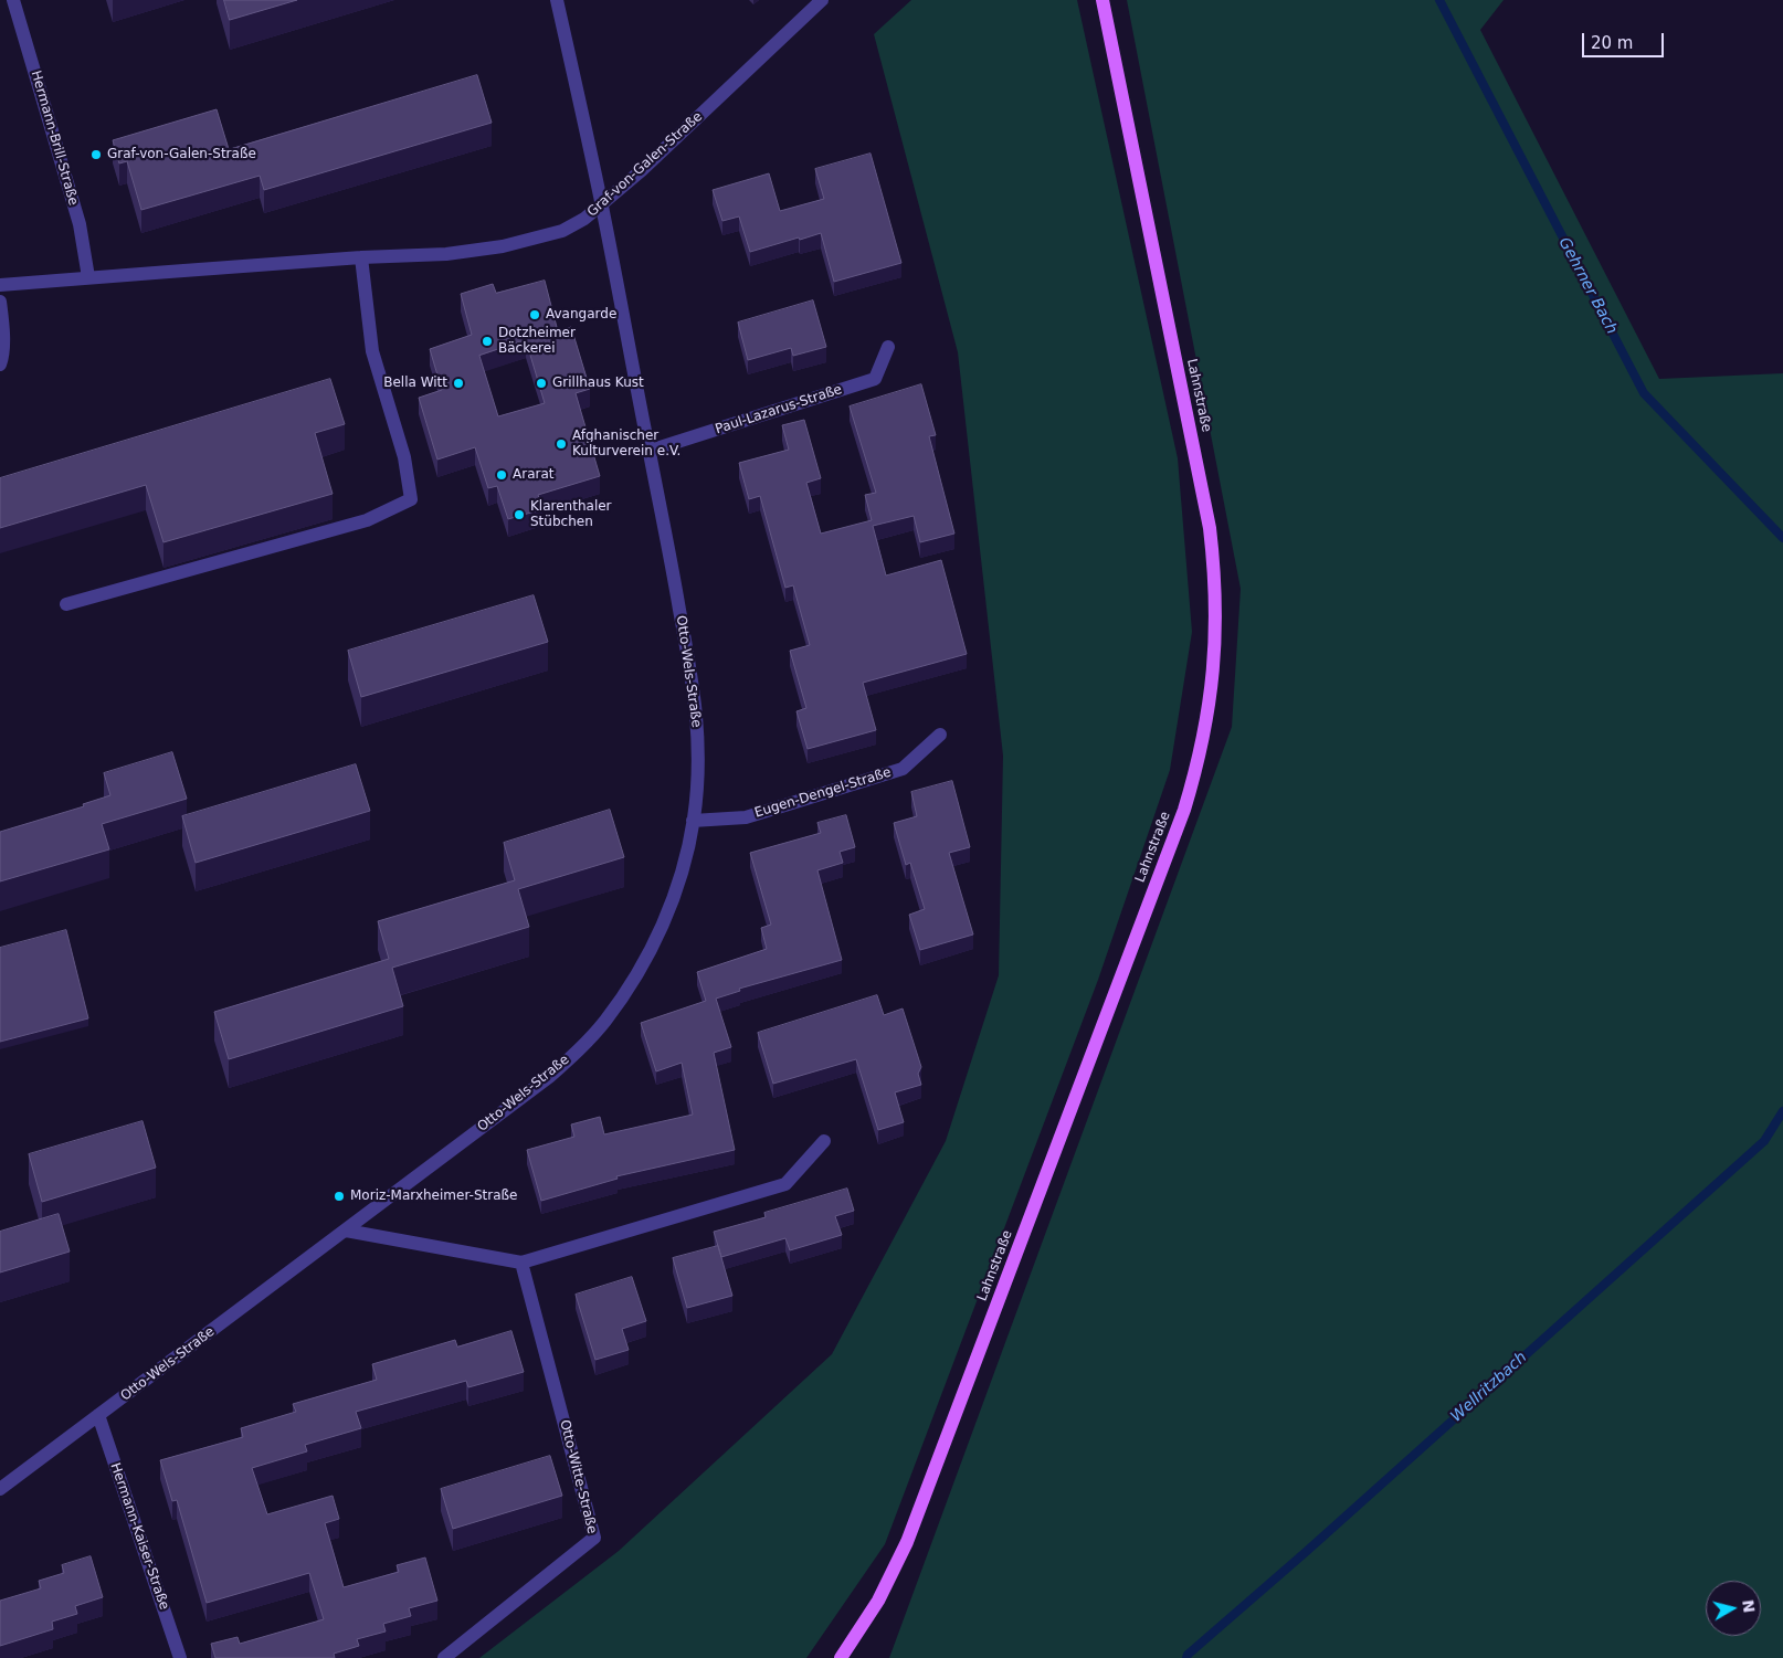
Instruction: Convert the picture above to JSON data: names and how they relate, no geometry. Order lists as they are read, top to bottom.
{
  "streets": {
    "main road": ["Lahnstraße"],
    "street": [
      "Hermann-Brill-Straße",
      "Graf-von-Galen-Straße",
      "Paul-Lazarus-Straße",
      "Otto-Wels-Straße",
      "Eugen-Dengel-Straße",
      "Otto-Witte-Straße",
      "Hermann-Kaiser-Straße"
    ]
  },
  "crossings": [
    ["Hermann-Brill-Straße", "Graf-von-Galen-Straße"],
    ["Graf-von-Galen-Straße", "Otto-Wels-Straße"],
    ["Paul-Lazarus-Straße", "Otto-Wels-Straße"],
    ["Otto-Wels-Straße", "Eugen-Dengel-Straße"],
    ["Otto-Wels-Straße", "Hermann-Kaiser-Straße"]
  ],
  "water": ["Gehrner Bach", "Wellritzbach"],
  "places": [
    "Graf-von-Galen-Straße",
    "Avangarde",
    "Dotzheimer Bäckerei",
    "Bella Witt",
    "Grillhaus Kust",
    "Afghanischer Kulturverein e.V.",
    "Ararat",
    "Klarenthaler Stübchen",
    "Moriz-Marxheimer-Straße"
  ],
  "scale_bar": "20 m",
  "north": "right"
}
